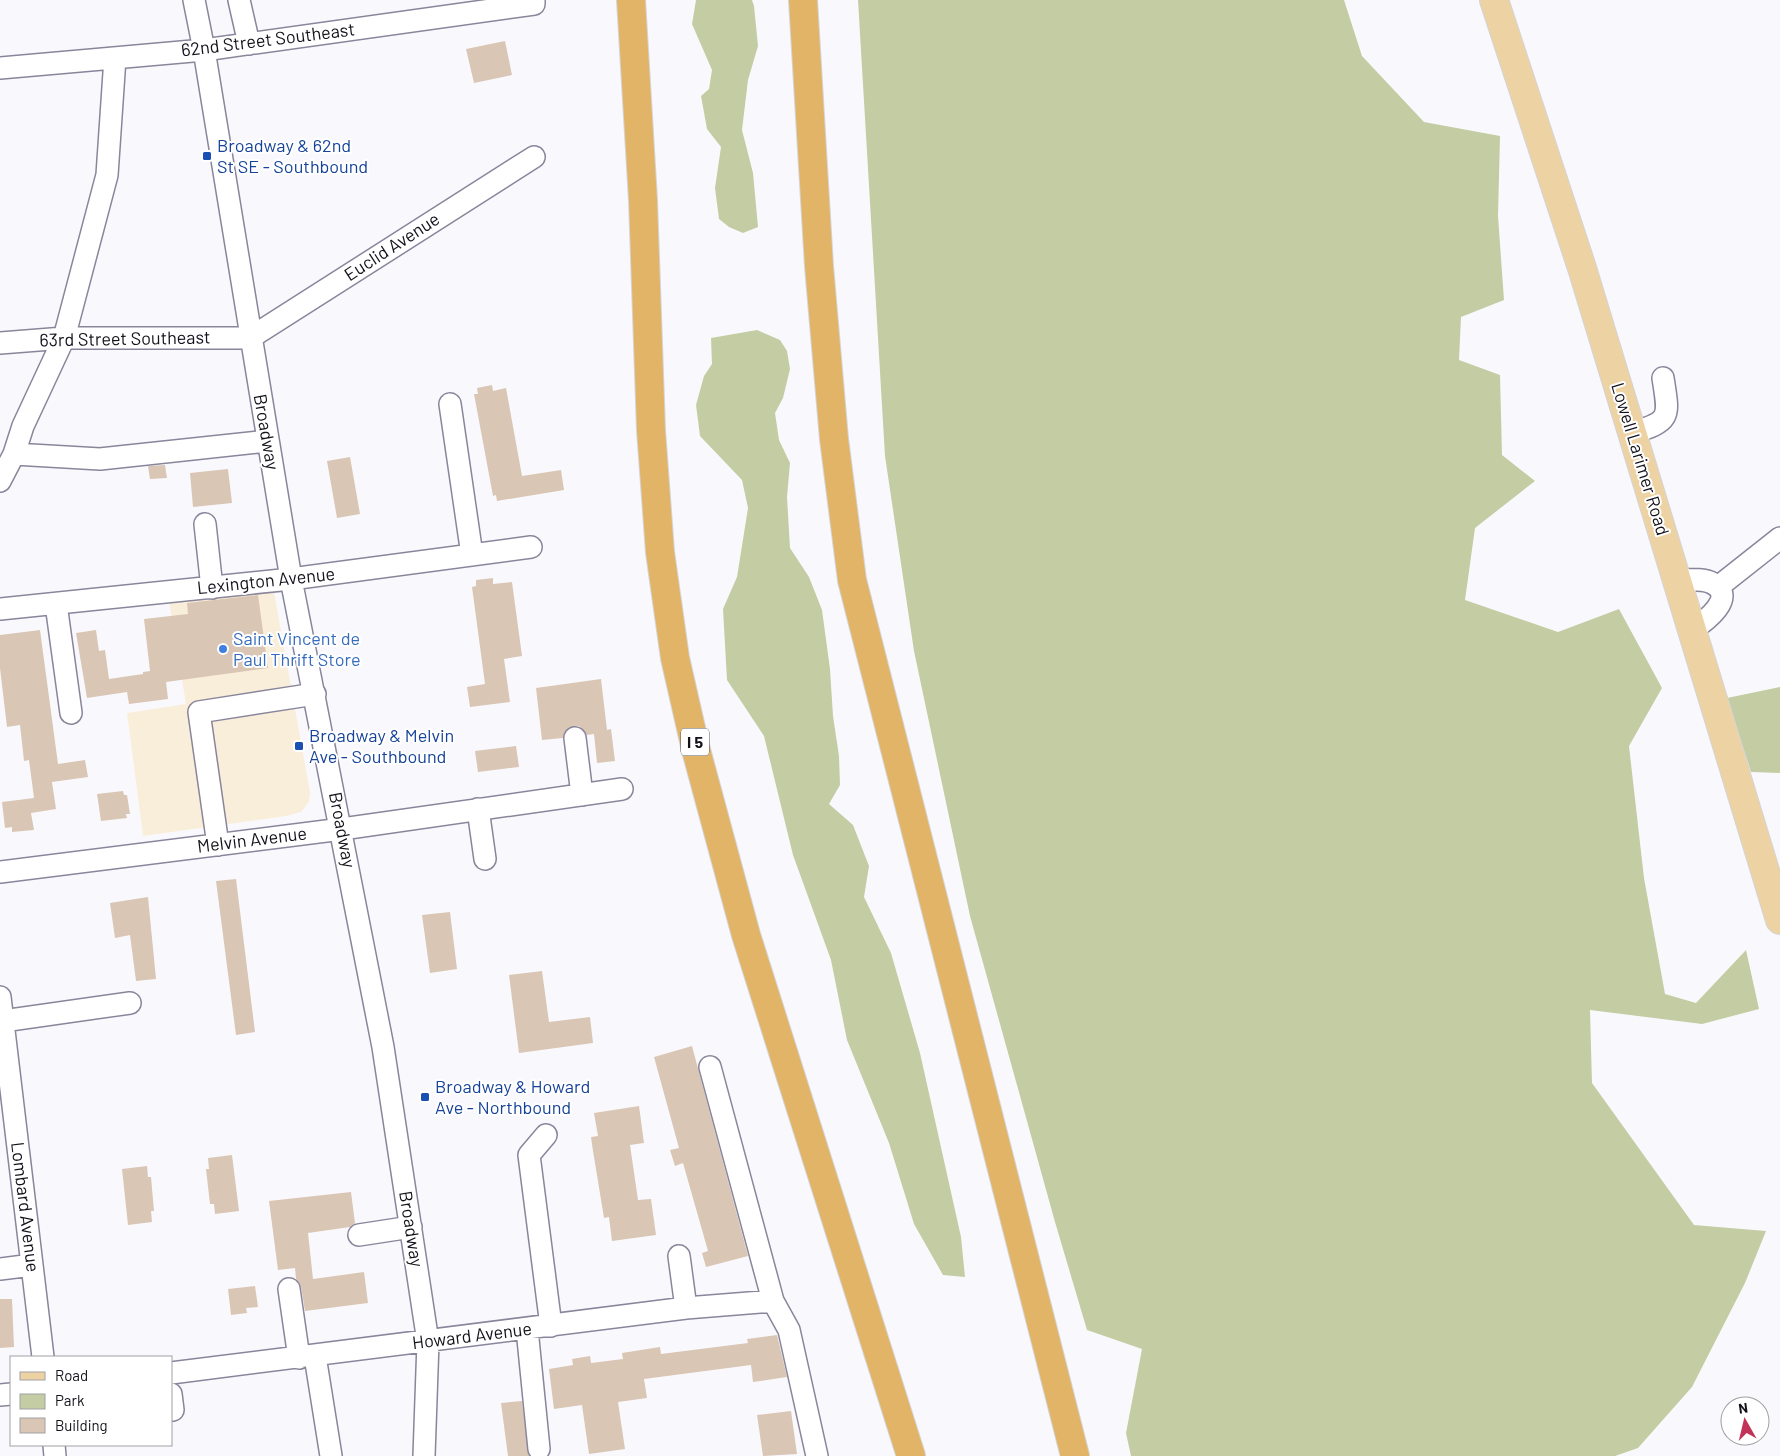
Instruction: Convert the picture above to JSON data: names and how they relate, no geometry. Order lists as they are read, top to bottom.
{
  "streets": {
    "highway": ["I 5"],
    "main road": ["Lowell Larimer Road"],
    "street": [
      "62nd Street Southeast",
      "Euclid Avenue",
      "63rd Street Southeast",
      "Broadway",
      "Lexington Avenue",
      "Melvin Avenue",
      "Lombard Avenue",
      "Howard Avenue"
    ]
  },
  "crossings": [
    ["62nd Street Southeast", "Broadway"],
    ["Euclid Avenue", "63rd Street Southeast"],
    ["Euclid Avenue", "Broadway"],
    ["63rd Street Southeast", "Broadway"],
    ["Broadway", "Lexington Avenue"],
    ["Broadway", "Melvin Avenue"],
    ["Broadway", "Howard Avenue"]
  ],
  "places": {
    "transit": ["Broadway & 62nd St SE - Southbound", "Broadway & Melvin Ave - Southbound", "Broadway & Howard Ave - Northbound"],
    "other": ["Saint Vincent de Paul Thrift Store"]
  },
  "legend": ["Road", "Park", "Building"],
  "north": "top"
}
